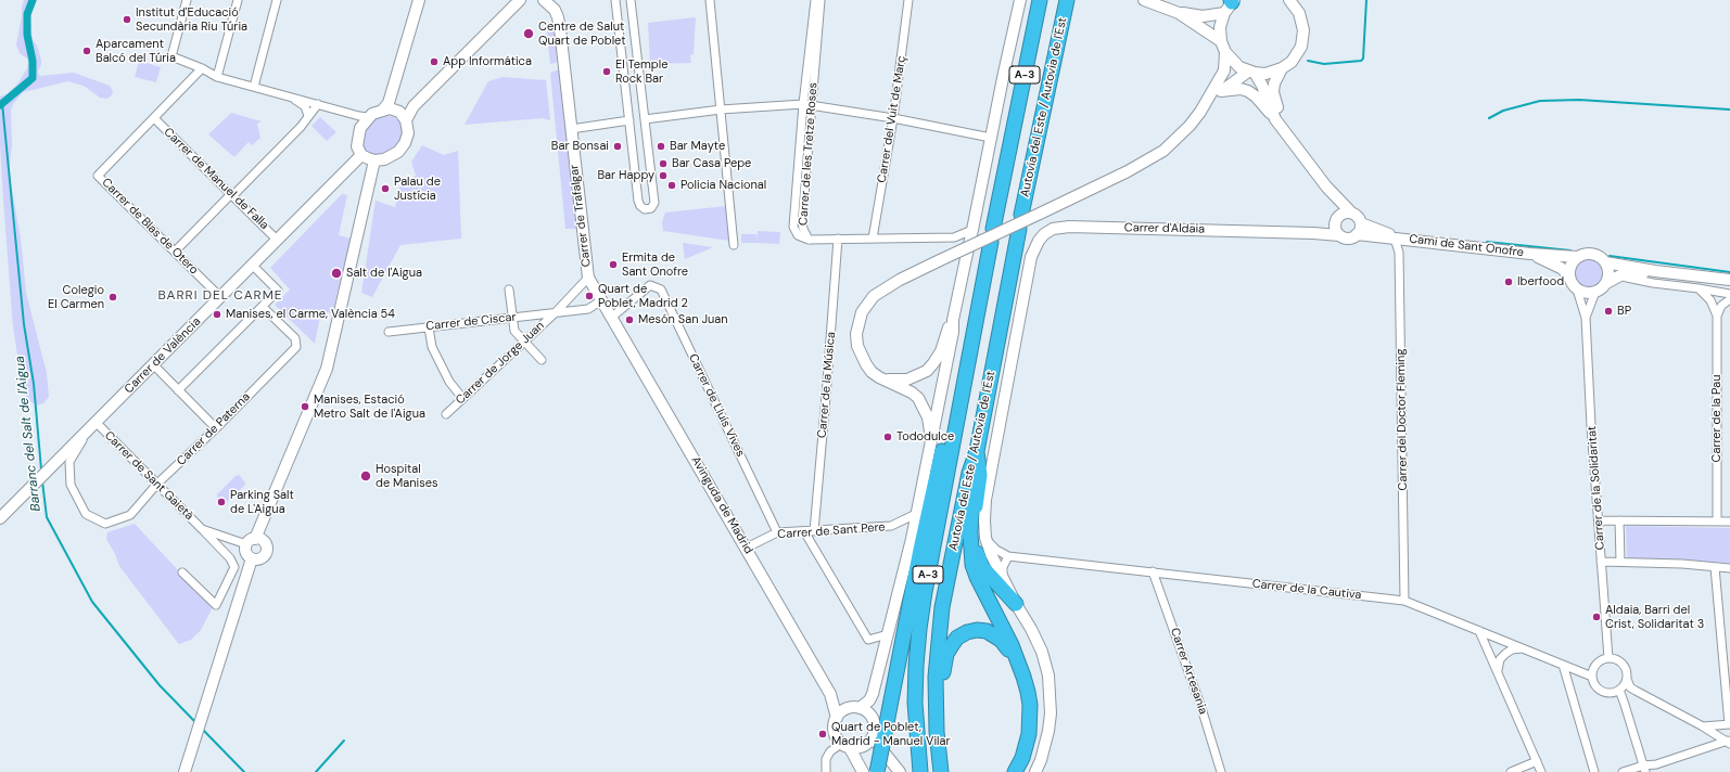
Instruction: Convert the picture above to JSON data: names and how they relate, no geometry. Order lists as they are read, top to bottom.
{
  "streets": {
    "highway": ["A-3", "Autovía del Este / Autovia de l'Est"],
    "street": [
      "Carrer del Vuit de Març",
      "Carrer de les Tretze Roses",
      "Carrer de Manuel de Falla",
      "Carrer de Trafalgar",
      "Carrer de Blas de Otero",
      "Carrer d'Aldaia",
      "Camí de Sant Onofre",
      "Carrer de Ciscar",
      "Carrer de València",
      "Carrer de Jorge Juan",
      "Carrer de la Música",
      "Carrer de Lluís Vives",
      "Carrer de la Pau",
      "Carrer del Doctor Fleming",
      "Carrer de Paterna",
      "Carrer de Sant Gaietà",
      "Carrer de la Solidaritat",
      "Avinguda de Madrid",
      "Carrer de Sant Pere",
      "Carrer de la Cautiva",
      "Carrer Artesania"
    ]
  },
  "crossings": [
    ["Carrer de les Tretze Roses", "Carrer de la Música"],
    ["Carrer de Manuel de Falla", "Carrer de Blas de Otero"],
    ["Carrer de Manuel de Falla", "Carrer de València"],
    ["Carrer de Trafalgar", "Carrer de Ciscar"],
    ["Carrer de Trafalgar", "Carrer de Jorge Juan"],
    ["Carrer de Trafalgar", "Carrer de Lluís Vives"],
    ["Carrer de Trafalgar", "Avinguda de Madrid"],
    ["Carrer de Blas de Otero", "Carrer de València"],
    ["Carrer d'Aldaia", "Camí de Sant Onofre"],
    ["Camí de Sant Onofre", "Carrer del Doctor Fleming"],
    ["Camí de Sant Onofre", "Carrer de la Solidaritat"],
    ["Carrer de Ciscar", "Carrer de Jorge Juan"],
    ["Carrer de València", "Carrer de Paterna"],
    ["Carrer de València", "Carrer de Sant Gaietà"],
    ["Carrer de la Música", "Carrer de Sant Pere"],
    ["Carrer de Lluís Vives", "Avinguda de Madrid"],
    ["Carrer de Lluís Vives", "Carrer de Sant Pere"],
    ["Carrer del Doctor Fleming", "Carrer de la Cautiva"],
    ["Carrer de Paterna", "Carrer de Sant Gaietà"],
    ["Carrer de la Solidaritat", "Carrer de la Cautiva"],
    ["Avinguda de Madrid", "Carrer de Sant Pere"],
    ["Carrer de la Cautiva", "Carrer Artesania"]
  ],
  "districts": ["BARRI DEL CARME"],
  "water": ["Barranc del Salt de l'Aigua"],
  "places": [
    "Institut d'Educació Secundària Riu Túria",
    "Centre de Salut Quart de Poblet",
    "Aparcament Balcó del Túria",
    "App Informática",
    "El Temple Rock Bar",
    "Bar Bonsai",
    "Bar Mayte",
    "Bar Casa Pepe",
    "Bar Happy",
    "Policia Nacional",
    "Palau de Justícia",
    "Ermita de Sant Onofre",
    "Salt de l'Aigua",
    "Iberfood",
    "Quart de Poblet, Madrid 2",
    "Colegio El Carmen",
    "BP",
    "Manises, el Carme, València 54",
    "Mesón San Juan",
    "Manises, Estació Metro Salt de l'Aigua",
    "Tododulce",
    "Hospital de Manises",
    "Parking Salt de L'Aigua",
    "Aldaia, Barri del Crist, Solidaritat 3",
    "Quart de Poblet, Madrid - Manuel Vilar"
  ]
}
